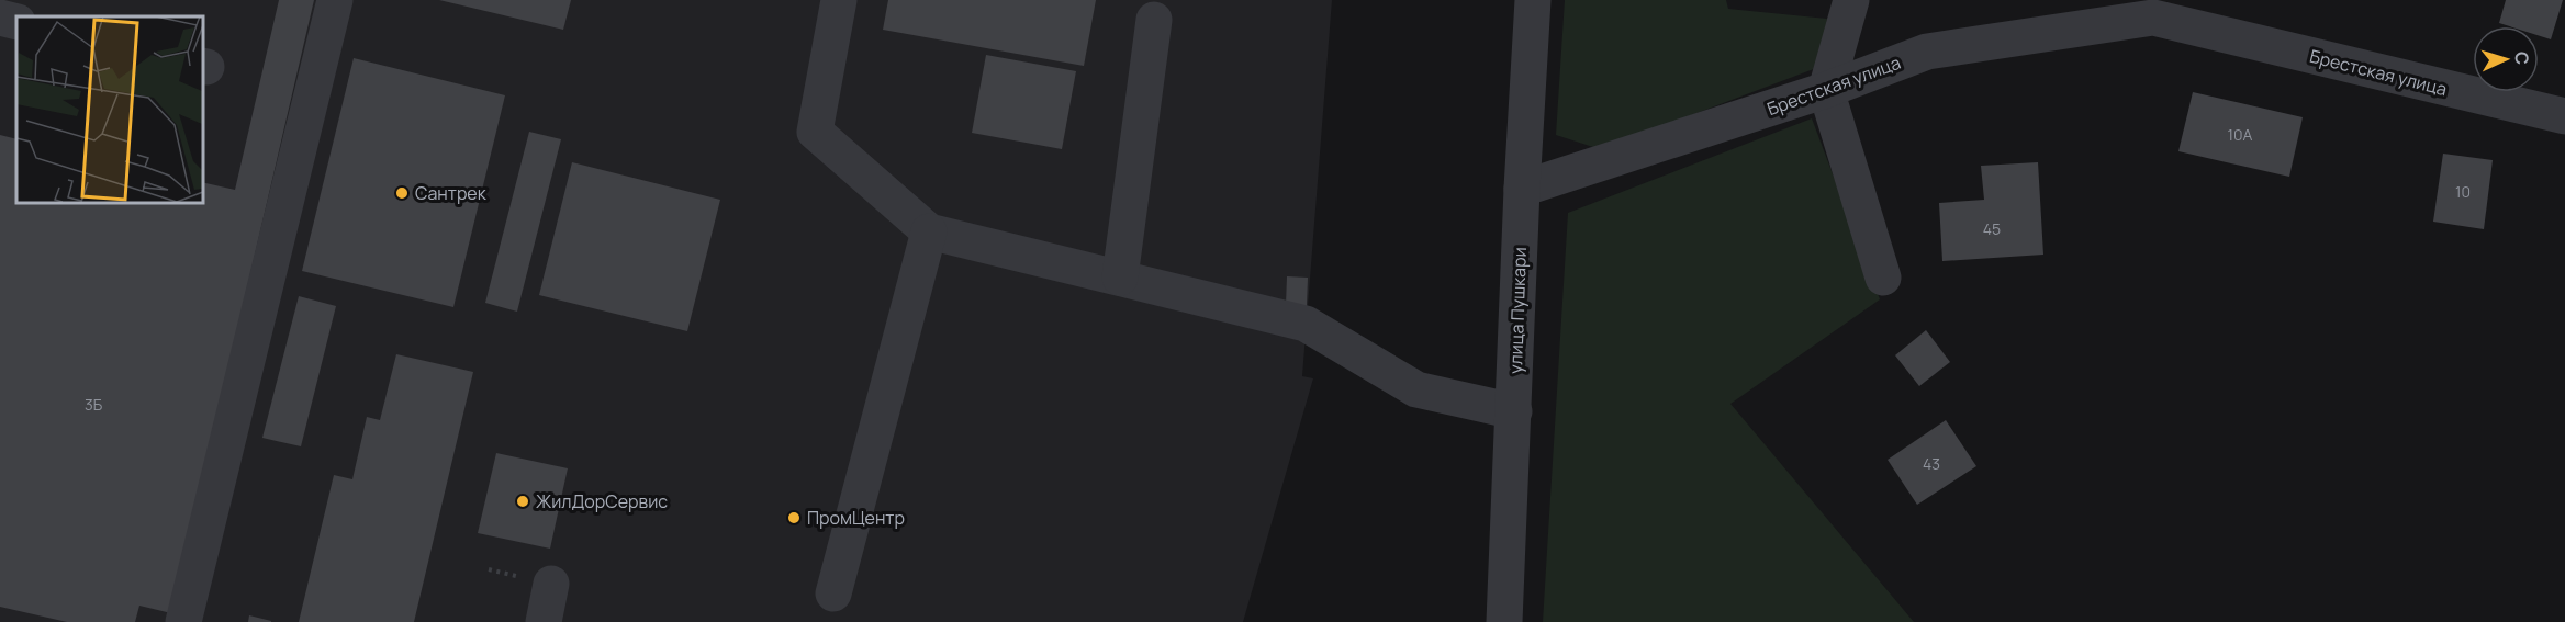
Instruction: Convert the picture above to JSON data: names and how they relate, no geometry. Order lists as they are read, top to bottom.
{
  "streets": {
    "street": ["Брестская улица", "улица Пушкари"]
  },
  "crossings": [
    ["Брестская улица", "улица Пушкари"]
  ],
  "places": ["Сантрек", "ЖилДорСервис", "ПромЦентр"],
  "house_numbers": [
    "10А",
    "10",
    "45",
    "3Б",
    "43"
  ],
  "north": "right"
}
